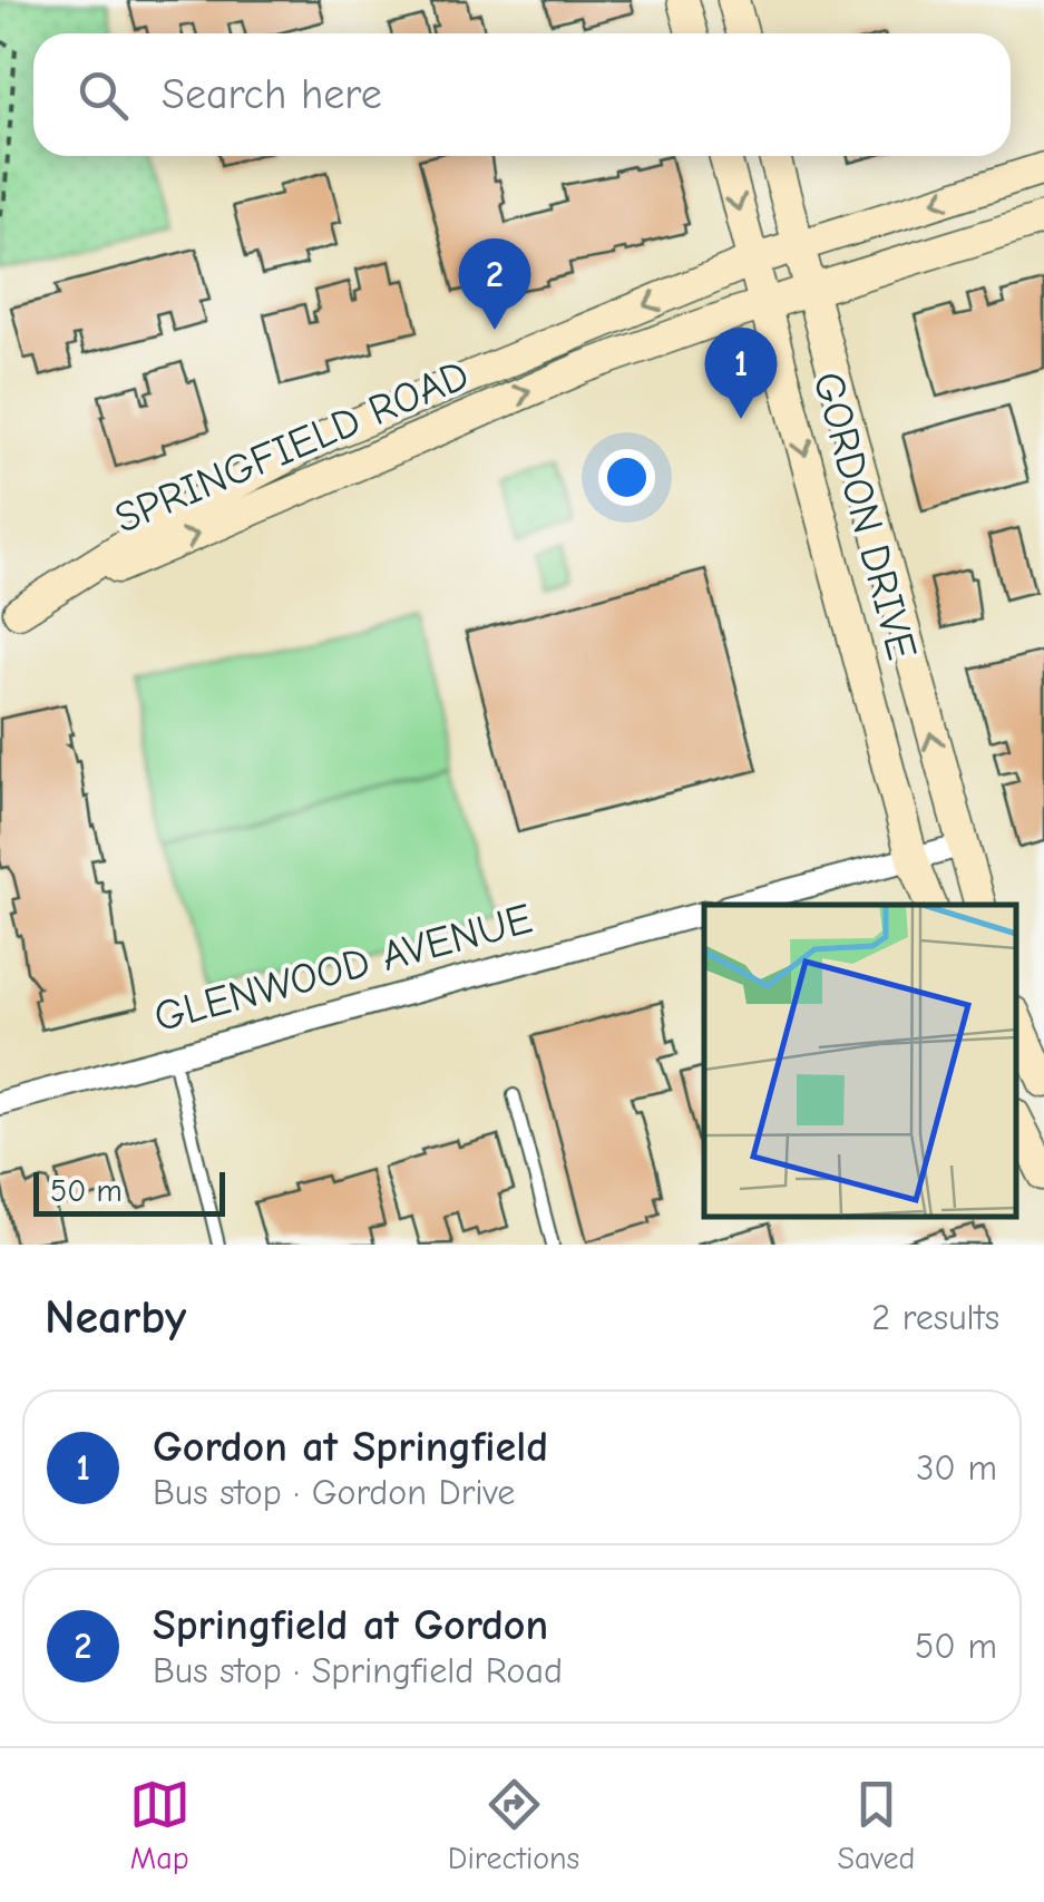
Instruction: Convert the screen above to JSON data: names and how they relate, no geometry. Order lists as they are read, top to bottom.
{
  "streets": {
    "main road": ["SPRINGFIELD ROAD", "GORDON DRIVE"],
    "street": ["GLENWOOD AVENUE"]
  },
  "crossings": [
    ["SPRINGFIELD ROAD", "GORDON DRIVE"]
  ],
  "scale_bar": "50 m",
  "page": {
    "search": "Search here",
    "pins": ["2", "1"],
    "scale": "50 m",
    "heading": ["Nearby", "2 results"],
    "list": [
      {
        "mark": "1",
        "name": "Gordon at Springfield",
        "note": "Bus stop · Gordon Drive",
        "value": "30 m"
      },
      {
        "mark": "2",
        "name": "Springfield at Gordon",
        "note": "Bus stop · Springfield Road",
        "value": "50 m"
      }
    ],
    "nav": ["Map", "Directions", "Saved"]
  }
}
